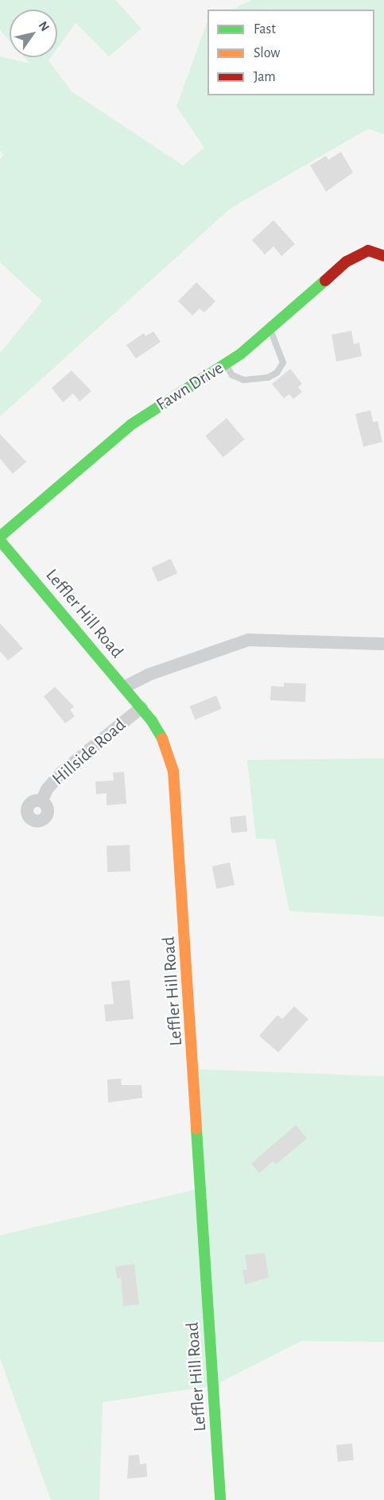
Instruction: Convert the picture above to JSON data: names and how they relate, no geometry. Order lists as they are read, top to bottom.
{
  "streets": {
    "street": ["Fawn Drive", "Leffler Hill Road", "Hillside Road"]
  },
  "crossings": [
    ["Leffler Hill Road", "Hillside Road"]
  ],
  "legend": ["Fast", "Slow", "Jam"],
  "north": "top right"
}
